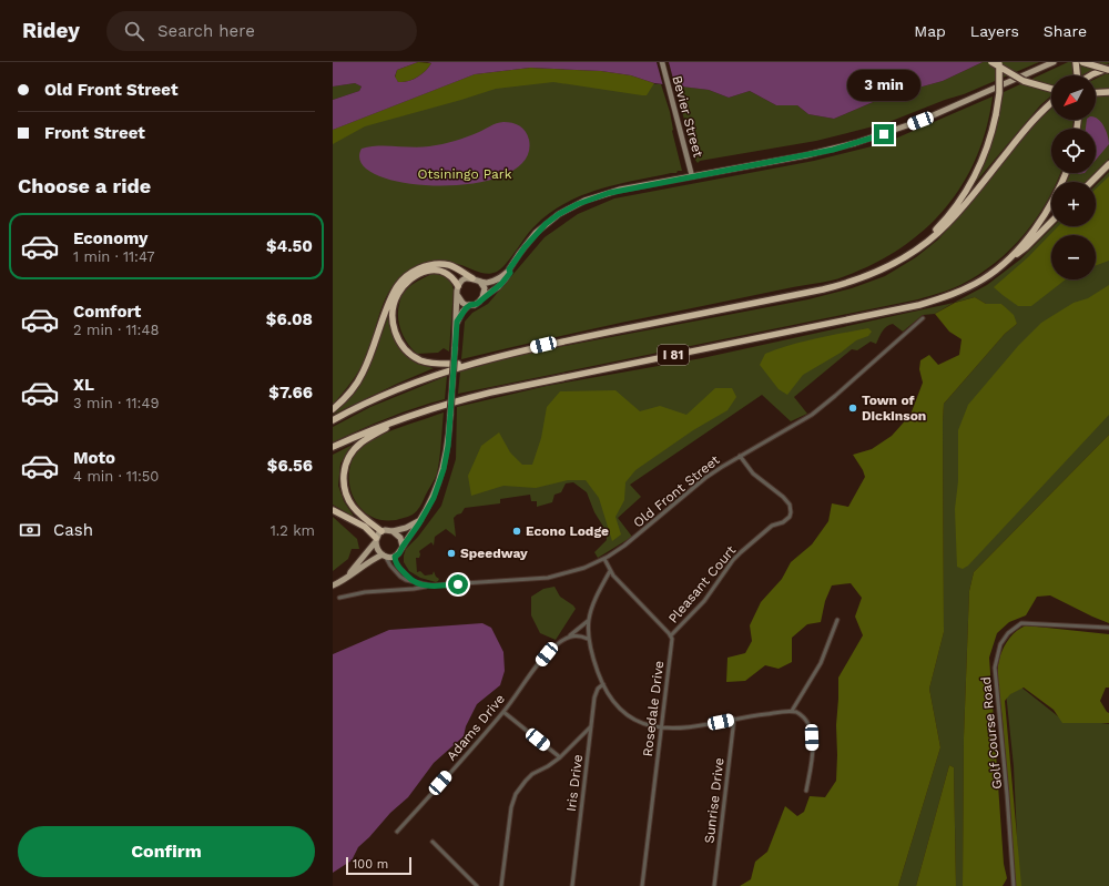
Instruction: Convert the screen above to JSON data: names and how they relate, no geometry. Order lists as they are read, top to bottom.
{
  "streets": {
    "highway": ["I 81"],
    "main road": ["Bevier Street"],
    "street": [
      "Old Front Street",
      "Pleasant Court",
      "Rosedale Drive",
      "Adams Drive",
      "Golf Course Road",
      "Iris Drive",
      "Sunrise Drive"
    ]
  },
  "crossings": [
    ["Old Front Street", "Pleasant Court"],
    ["Pleasant Court", "Rosedale Drive"]
  ],
  "parks": ["Otsiningo Park"],
  "places": ["Town of Dickinson", "Econo Lodge", "Speedway"],
  "scale_bar": "100 m",
  "north": "bottom left",
  "page": {
    "header": "Ridey",
    "search": "Search here",
    "nav": ["Map", "Layers", "Share"],
    "banner": ["Old Front Street", "Front Street"],
    "bubble": "3 min",
    "map_buttons": ["+", "−"],
    "heading": "Choose a ride",
    "list": [
      {
        "name": "Economy",
        "note": "1 min · 11:47",
        "value": "$4.50"
      },
      {
        "name": "Comfort",
        "note": "2 min · 11:48",
        "value": "$6.08"
      },
      {
        "name": "XL",
        "note": "3 min · 11:49",
        "value": "$7.66"
      },
      {
        "name": "Moto",
        "note": "4 min · 11:50",
        "value": "$6.56"
      }
    ],
    "pay": ["Cash", "1.2 km"],
    "buttons": "Confirm",
    "scale": "100 m"
  }
}
